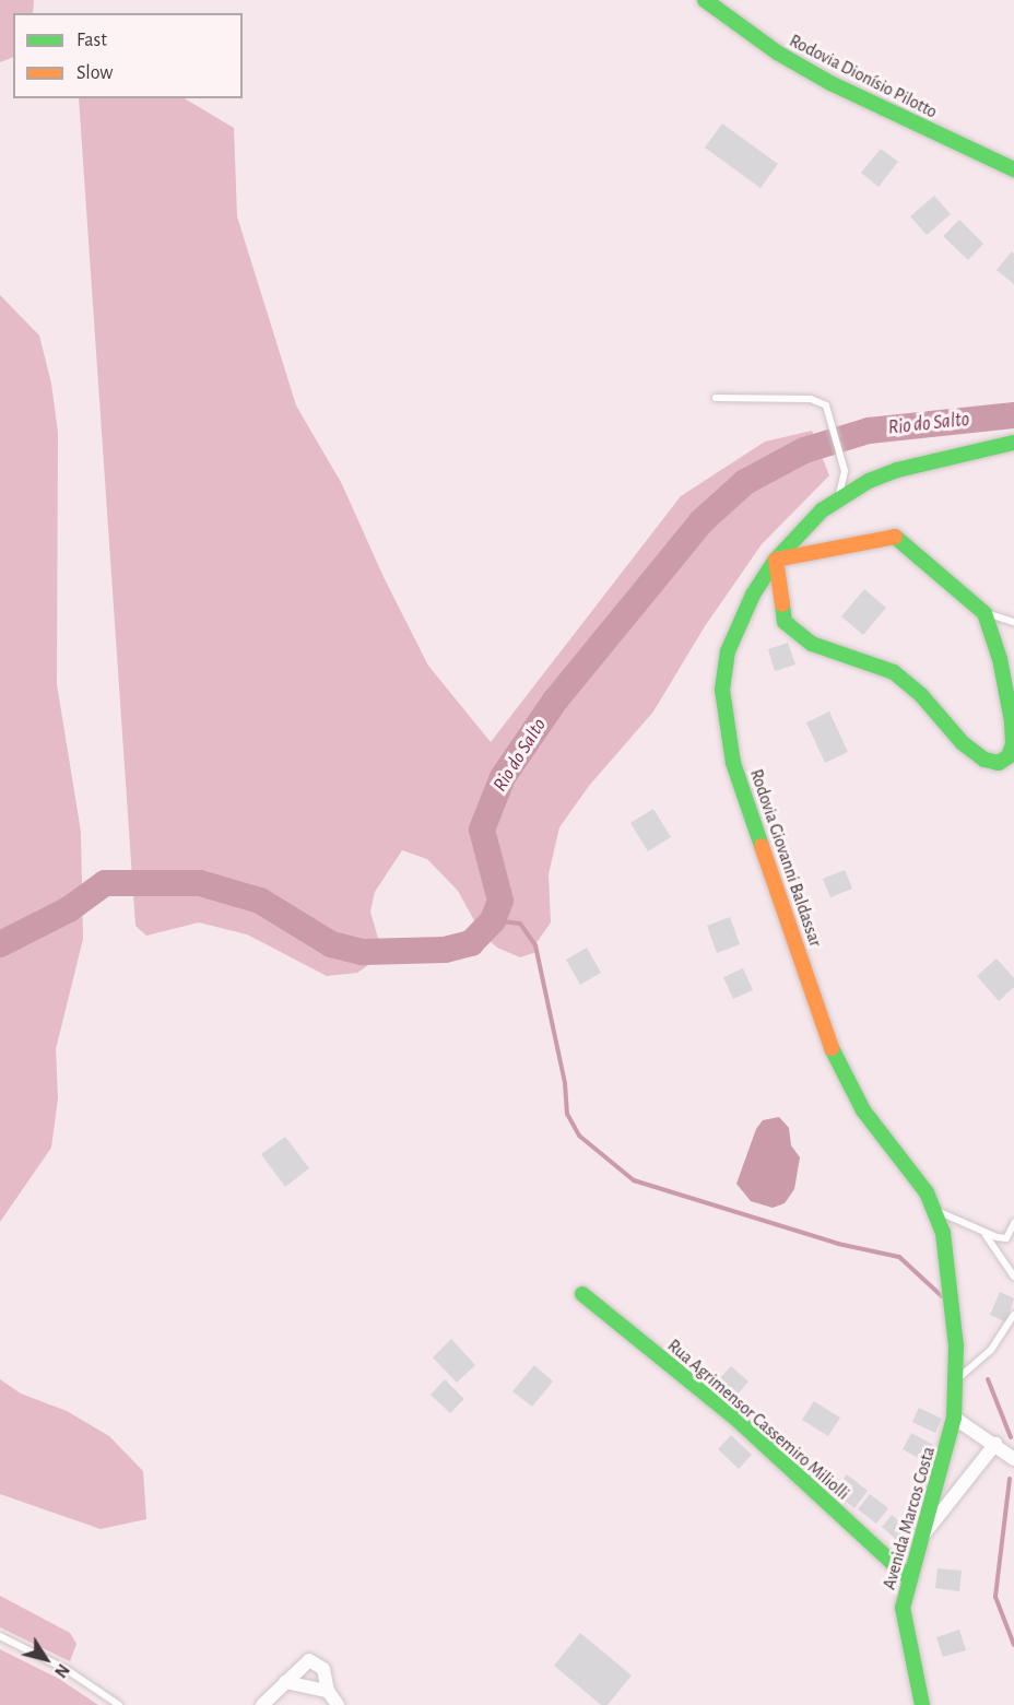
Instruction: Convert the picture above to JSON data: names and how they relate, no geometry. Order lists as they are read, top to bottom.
{
  "streets": {
    "street": [
      "Rodovia Dionísio Pilotto",
      "Rodovia Giovanni Baldassar",
      "Rua Agrimensor Cassemiro Miliolli",
      "Avenida Marcos Costa"
    ]
  },
  "crossings": [
    ["Rodovia Giovanni Baldassar", "Avenida Marcos Costa"],
    ["Rua Agrimensor Cassemiro Miliolli", "Avenida Marcos Costa"]
  ],
  "water": ["Rio do Salto"],
  "legend": ["Fast", "Slow"],
  "north": "bottom right"
}
